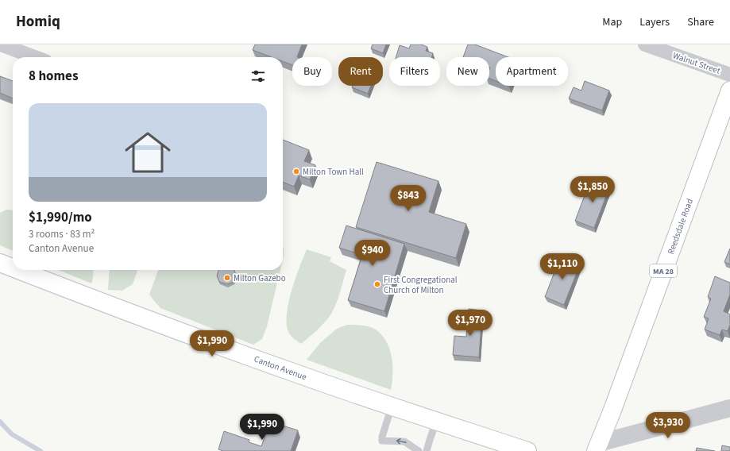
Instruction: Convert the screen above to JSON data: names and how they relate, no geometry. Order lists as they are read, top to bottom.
{
  "streets": {
    "main road": ["Reedsdale Road", "MA 28", "Canton Avenue"],
    "street": ["Walnut Street"]
  },
  "places": ["Milton Town Hall", "Milton Gazebo", "First Congregational Church of Milton"],
  "page": {
    "header": "Homiq",
    "nav": ["Map", "Layers", "Share"],
    "chip": [
      "Buy",
      "Rent",
      "Filters",
      "New",
      "Apartment"
    ],
    "heading": "8 homes",
    "list": [
      {
        "name": "$1,990/mo",
        "note": "3 rooms · 83 m² · Canton Avenue"
      }
    ],
    "price": [
      "$1,850",
      "$843",
      "$940",
      "$1,110",
      "$1,970",
      "$1,990",
      "$3,930",
      "$1,990"
    ]
  }
}
